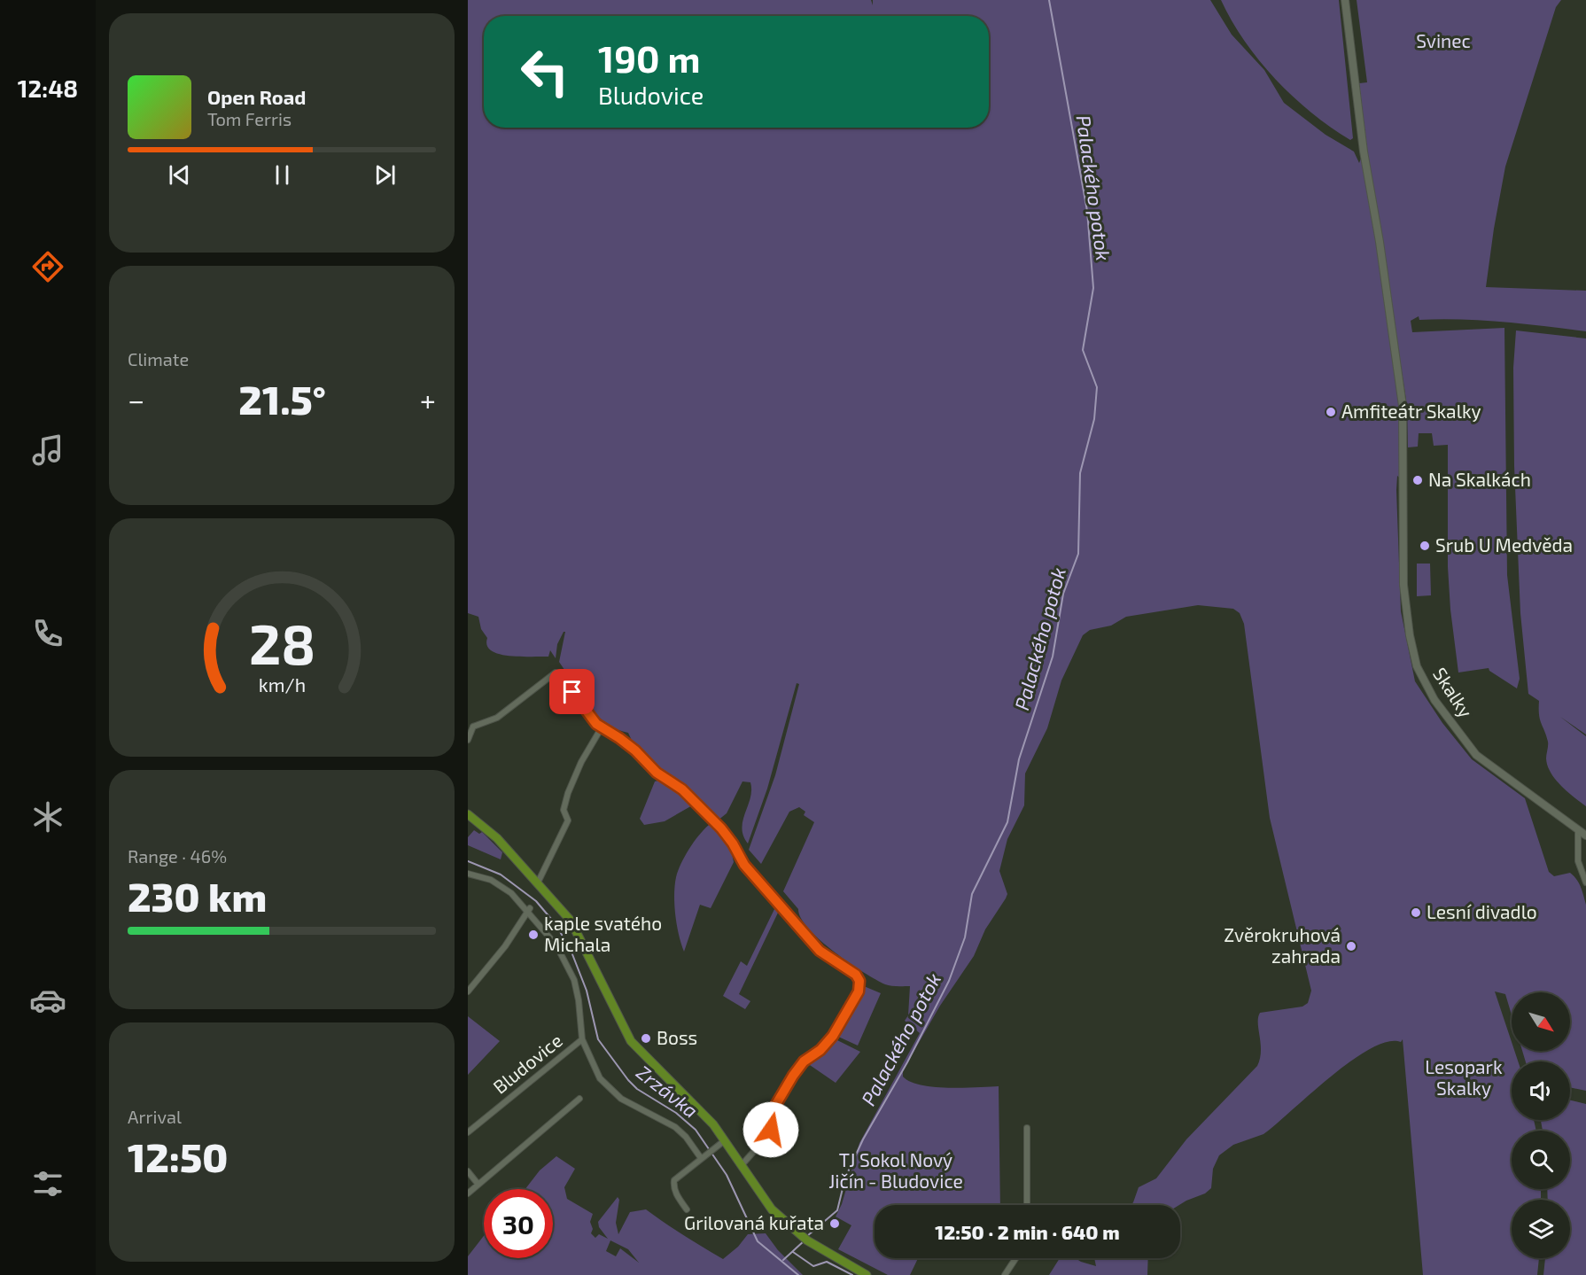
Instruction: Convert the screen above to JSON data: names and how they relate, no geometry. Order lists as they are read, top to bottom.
{
  "streets": {
    "street": ["Skalky", "Bludovice"]
  },
  "water": ["Palackého potok", "Zrzávka"],
  "parks": ["Svinec", "Lesopark Skalky", "TJ Sokol Nový Jičín - Bludovice"],
  "places": [
    "Amfiteátr Skalky",
    "Na Skalkách",
    "Srub U Medvěda",
    "Lesní divadlo",
    "kaple svatého Michala",
    "Zvěrokruhová zahrada",
    "Boss",
    "Grilovaná kuřata"
  ],
  "north": "bottom right",
  "page": {
    "tabs": "12:48",
    "turn": ["190 m", "Bludovice"],
    "song": ["Open Road", "Tom Ferris"],
    "tile": [
      "Climate",
      ["Range · 46%", "230 km"],
      ["Arrival", "12:50"]
    ],
    "heat": ["−", "21.5°", "+"],
    "limit": "30",
    "trip": "12:50 · 2 min · 640 m",
    "gauge": ["28", "km/h"]
  }
}
